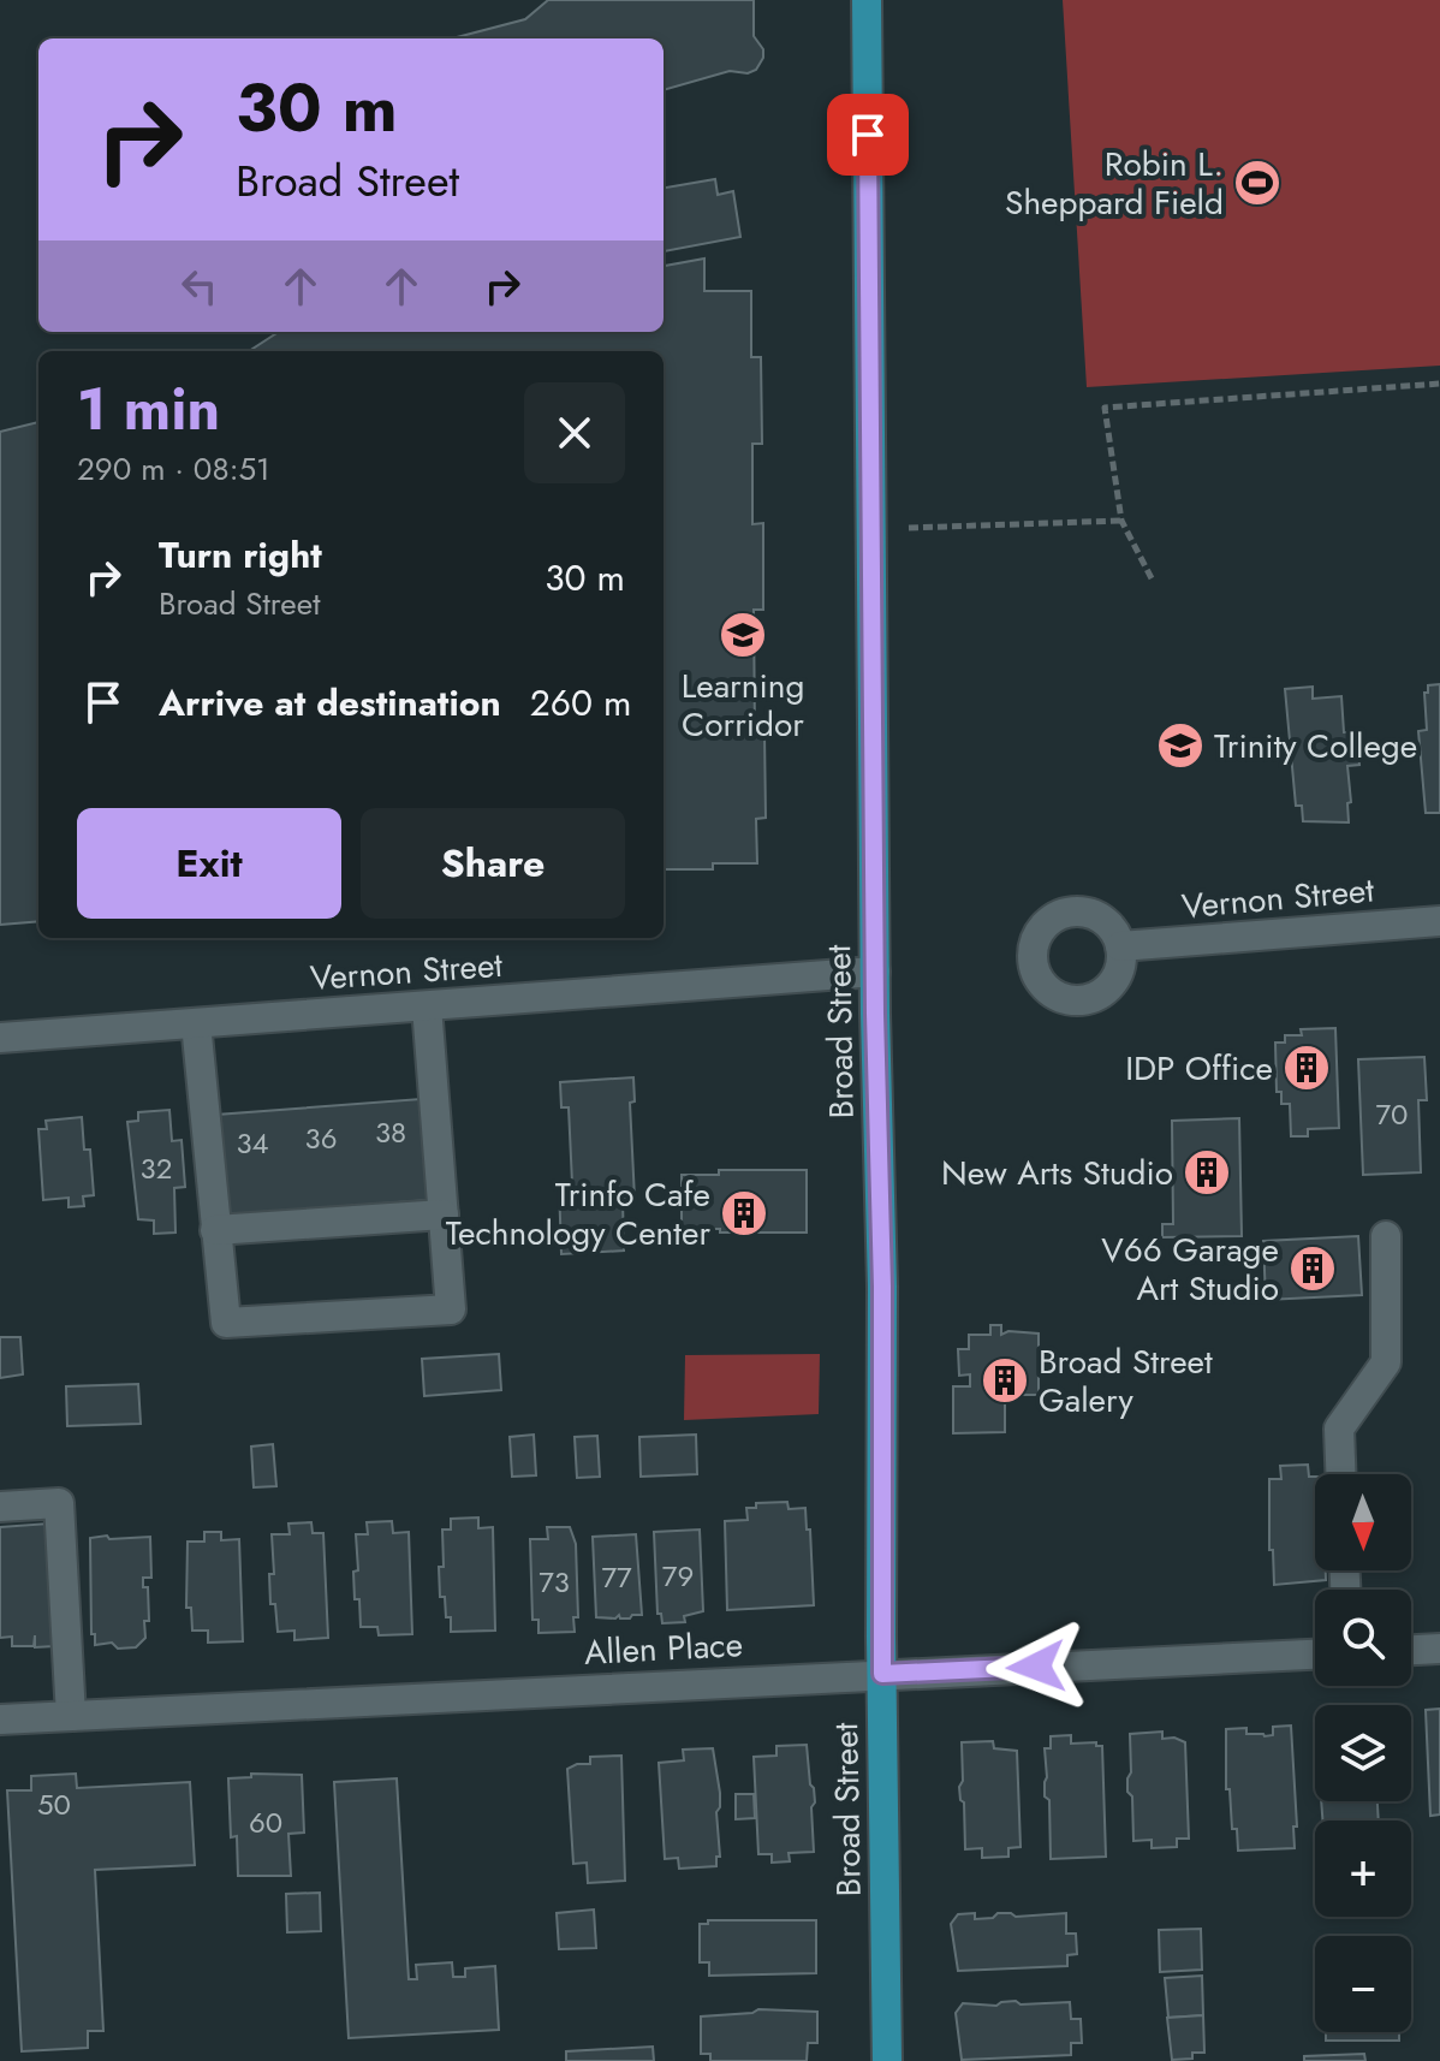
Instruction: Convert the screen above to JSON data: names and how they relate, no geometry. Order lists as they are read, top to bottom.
{
  "streets": {
    "main road": ["Broad Street"],
    "street": ["Vernon Street", "Allen Place"]
  },
  "crossings": [
    ["Vernon Street", "Broad Street"],
    ["Broad Street", "Allen Place"]
  ],
  "places": {
    "sports": ["Robin L. Sheppard Field"],
    "school or university": ["Learning Corridor", "Trinity College"],
    "building": [
      "IDP Office",
      "New Arts Studio",
      "Trinfo Cafe Technology Center",
      "V66 Garage Art Studio",
      "Broad Street Galery"
    ]
  },
  "house_numbers": [
    "70",
    "38",
    "36",
    "34",
    "32",
    "79",
    "77",
    "73",
    "50",
    "60"
  ],
  "north": "bottom",
  "page": {
    "turn": ["30 m", "Broad Street"],
    "heading": ["1 min", "290 m · 08:51"],
    "list": [
      {
        "name": "Turn right",
        "note": "Broad Street",
        "value": "30 m"
      },
      {
        "name": "Arrive at destination",
        "value": "260 m"
      }
    ],
    "buttons": ["Exit", "Share"],
    "map_buttons": ["+", "−"]
  }
}
